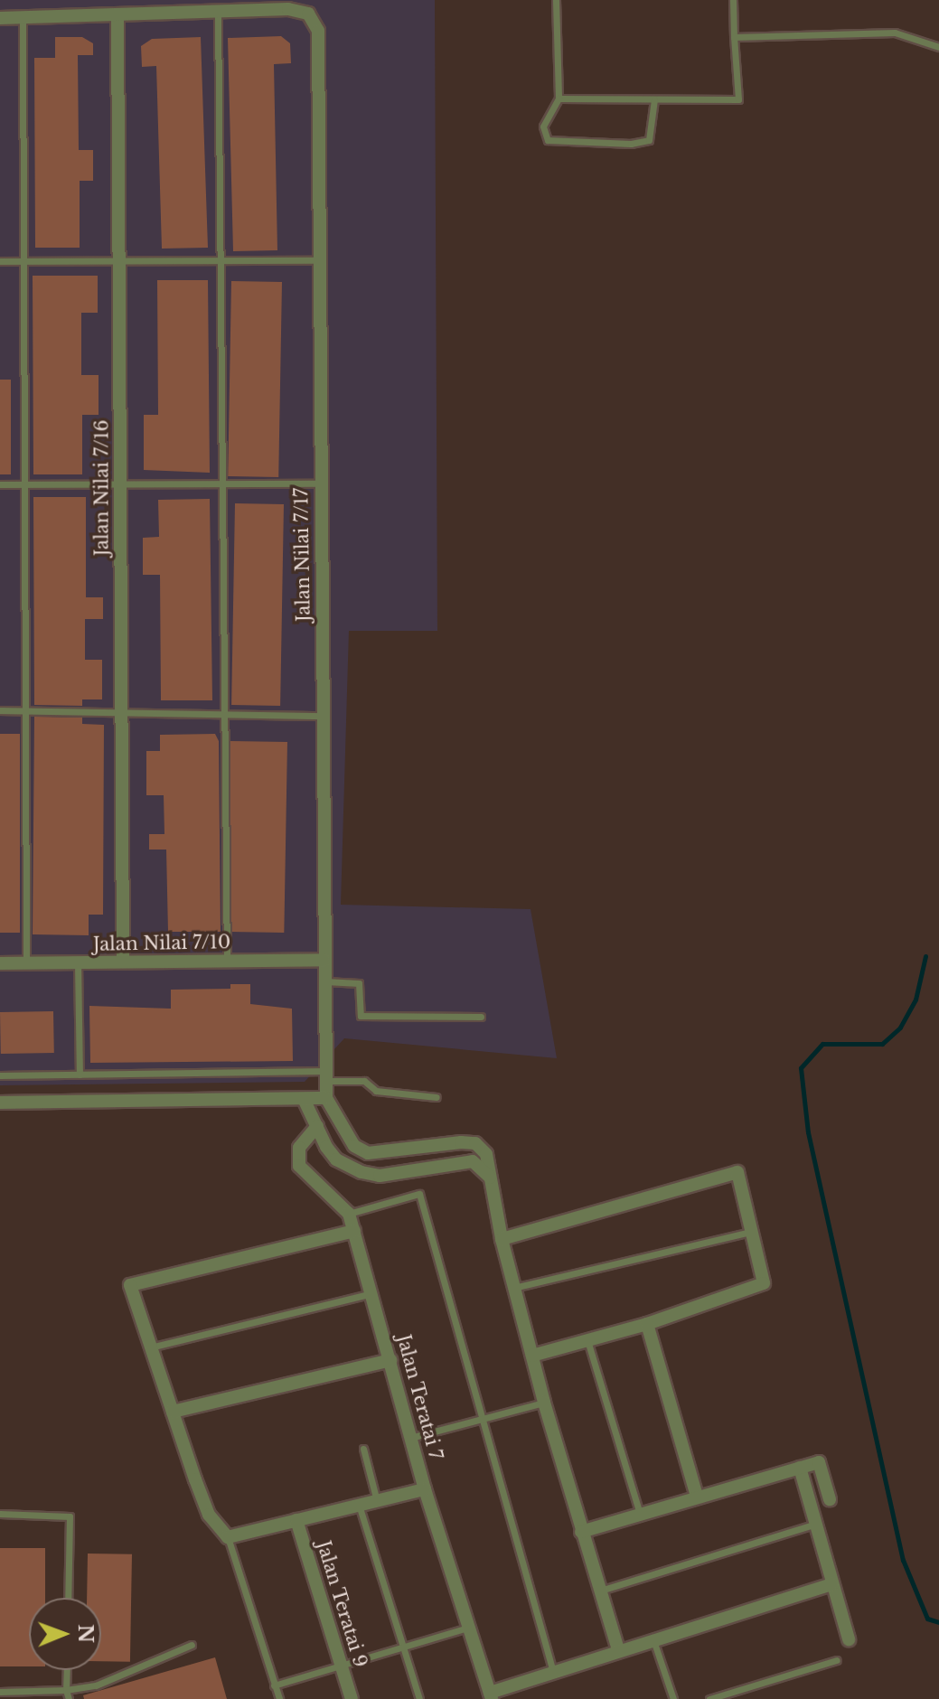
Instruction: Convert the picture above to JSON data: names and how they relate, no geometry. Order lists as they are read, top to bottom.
{
  "streets": {
    "street": [
      "Jalan Nilai 7/16",
      "Jalan Nilai 7/17",
      "Jalan Nilai 7/10",
      "Jalan Teratai 7",
      "Jalan Teratai 9"
    ]
  },
  "crossings": [
    ["Jalan Nilai 7/16", "Jalan Nilai 7/10"],
    ["Jalan Nilai 7/17", "Jalan Nilai 7/10"]
  ],
  "north": "right"
}
